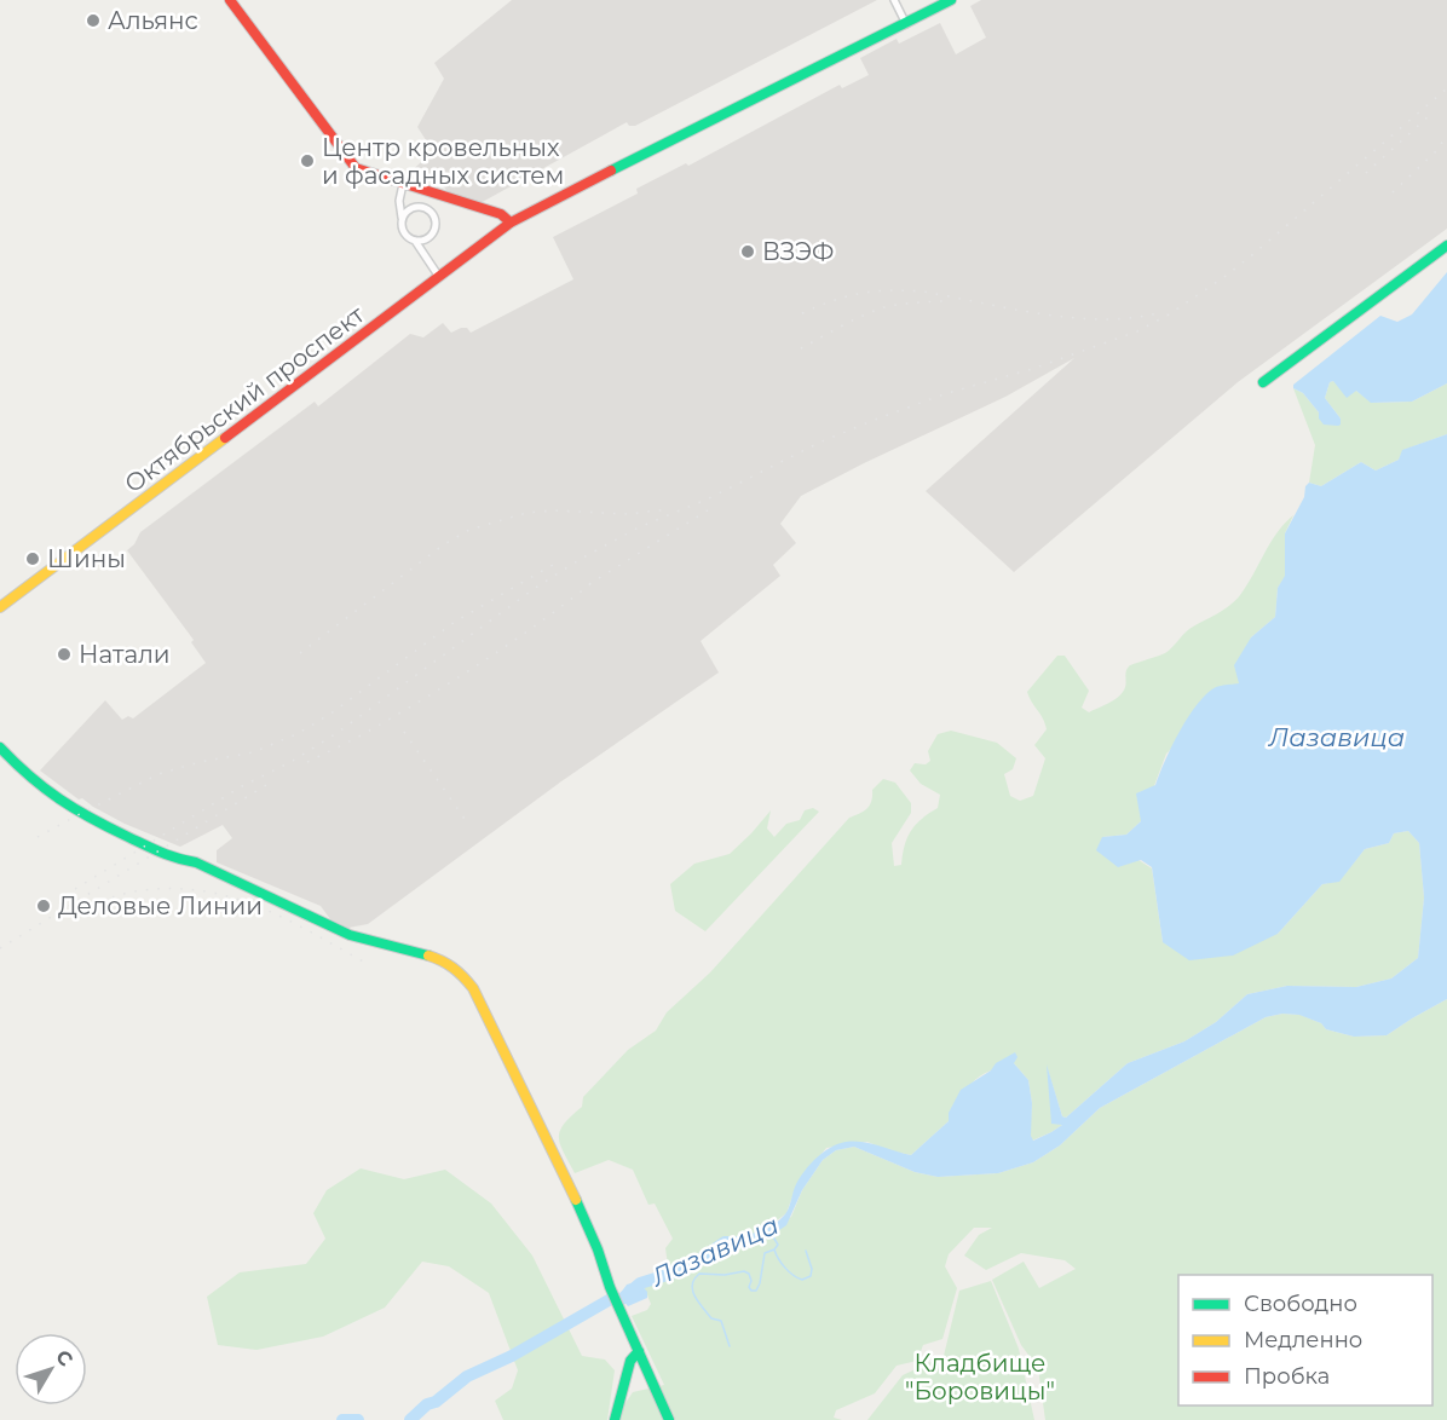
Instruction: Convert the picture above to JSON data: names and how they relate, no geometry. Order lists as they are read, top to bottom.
{
  "streets": {
    "street": ["Октябрьский проспект"]
  },
  "water": ["Лазавица"],
  "parks": ["Кладбище \"Боровицы\""],
  "places": [
    "Альянс",
    "Центр кровельных и фасадных систем",
    "ВЗЭФ",
    "Шины",
    "Натали",
    "Деловые Линии"
  ],
  "legend": ["Свободно", "Медленно", "Пробка"],
  "north": "top right"
}
